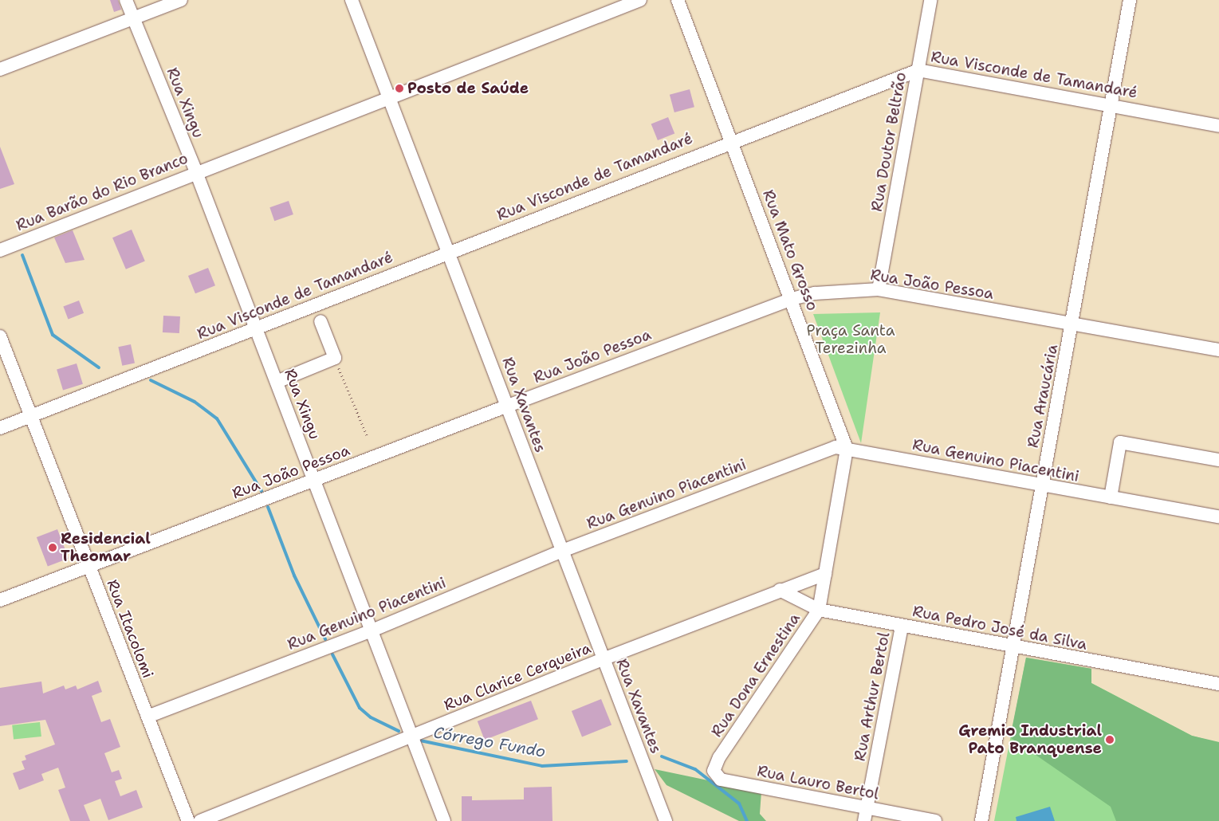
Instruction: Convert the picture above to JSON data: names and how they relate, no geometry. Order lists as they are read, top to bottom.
{
  "streets": {
    "street": [
      "Rua Visconde de Tamandaré",
      "Rua Xingu",
      "Rua Doutor Beltrão",
      "Rua Barão do Rio Branco",
      "Rua Mato Grosso",
      "Rua João Pessoa",
      "Rua Araucária",
      "Rua Xavantes",
      "Rua Genuino Piacentini",
      "Rua Pedro José da Silva",
      "Rua Itacolomi",
      "Rua Dona Ernestina",
      "Rua Clarice Cerqueira",
      "Rua Arthur Bertol",
      "Rua Lauro Bertol"
    ]
  },
  "crossings": [
    ["Rua Visconde de Tamandaré", "Rua Xingu"],
    ["Rua Visconde de Tamandaré", "Rua Doutor Beltrão"],
    ["Rua Visconde de Tamandaré", "Rua Mato Grosso"],
    ["Rua Visconde de Tamandaré", "Rua Araucária"],
    ["Rua Visconde de Tamandaré", "Rua Xavantes"],
    ["Rua Visconde de Tamandaré", "Rua Itacolomi"],
    ["Rua Xingu", "Rua Barão do Rio Branco"],
    ["Rua Xingu", "Rua João Pessoa"],
    ["Rua Xingu", "Rua Genuino Piacentini"],
    ["Rua Xingu", "Rua Clarice Cerqueira"],
    ["Rua Doutor Beltrão", "Rua João Pessoa"],
    ["Rua Barão do Rio Branco", "Rua Xavantes"],
    ["Rua Mato Grosso", "Rua João Pessoa"],
    ["Rua Mato Grosso", "Rua Genuino Piacentini"],
    ["Rua Mato Grosso", "Rua Pedro José da Silva"],
    ["Rua Mato Grosso", "Rua Dona Ernestina"],
    ["Rua Mato Grosso", "Rua Clarice Cerqueira"],
    ["Rua João Pessoa", "Rua Araucária"],
    ["Rua João Pessoa", "Rua Xavantes"],
    ["Rua João Pessoa", "Rua Itacolomi"],
    ["Rua Araucária", "Rua Genuino Piacentini"],
    ["Rua Araucária", "Rua Pedro José da Silva"],
    ["Rua Xavantes", "Rua Genuino Piacentini"],
    ["Rua Xavantes", "Rua Clarice Cerqueira"],
    ["Rua Genuino Piacentini", "Rua Itacolomi"],
    ["Rua Pedro José da Silva", "Rua Dona Ernestina"],
    ["Rua Pedro José da Silva", "Rua Clarice Cerqueira"],
    ["Rua Pedro José da Silva", "Rua Arthur Bertol"],
    ["Rua Dona Ernestina", "Rua Lauro Bertol"],
    ["Rua Arthur Bertol", "Rua Lauro Bertol"]
  ],
  "water": ["Córrego Fundo"],
  "parks": ["Praça Santa Terezinha"],
  "places": ["Posto de Saúde", "Residencial Theomar", "Gremio Industrial Pato Branquense"]
}
